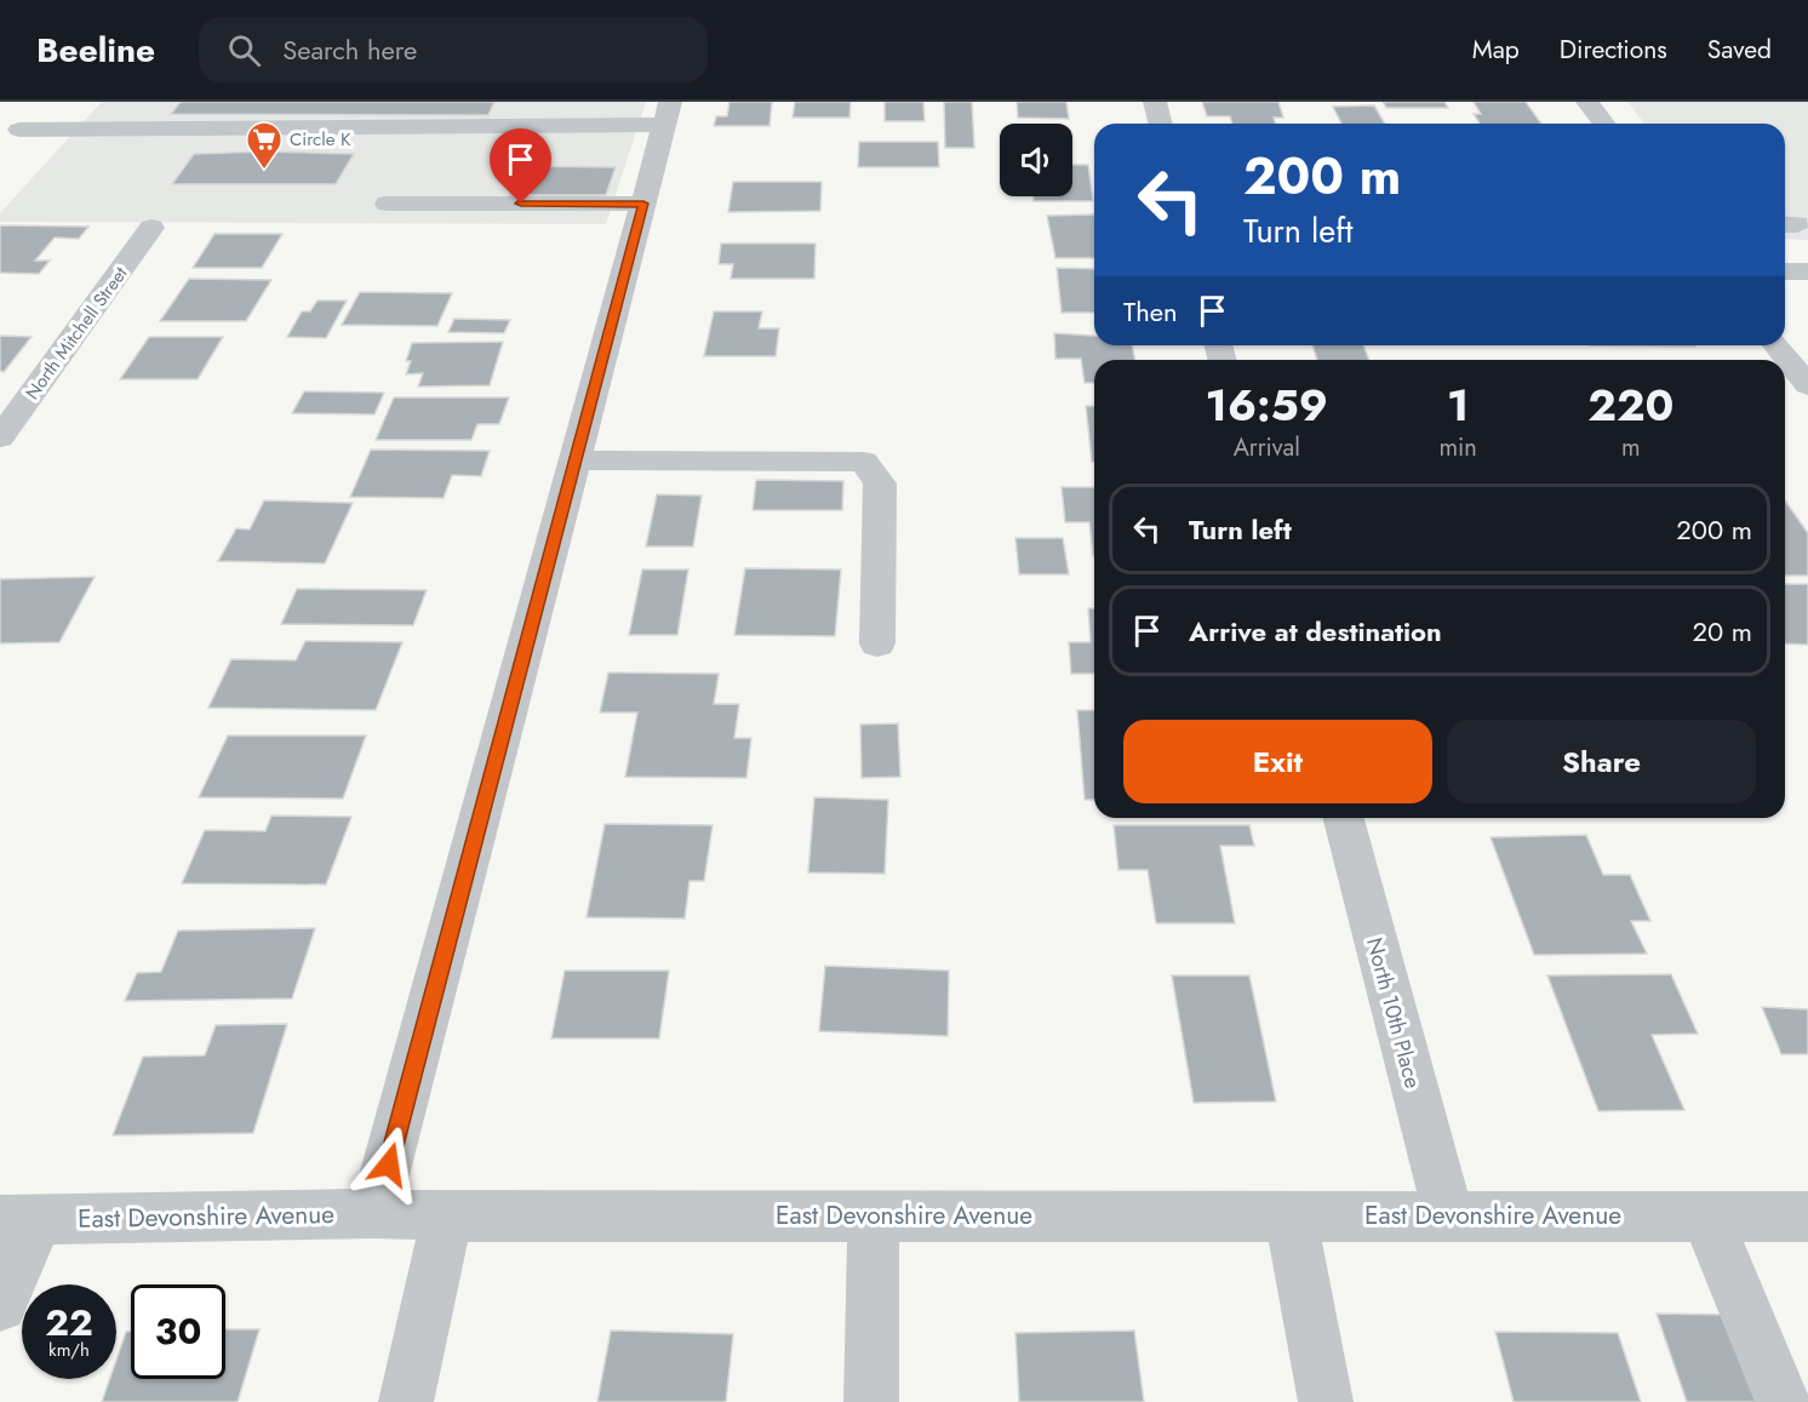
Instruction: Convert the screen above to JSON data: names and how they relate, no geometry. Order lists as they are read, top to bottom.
{
  "streets": {
    "street": ["North Mitchell Street", "North 10th Place", "East Devonshire Avenue"]
  },
  "crossings": [
    ["North 10th Place", "East Devonshire Avenue"]
  ],
  "places": {
    "supermarket": ["Circle K"]
  },
  "page": {
    "header": "Beeline",
    "search": "Search here",
    "nav": ["Map", "Directions", "Saved"],
    "turn": ["200 m", "Turn left"],
    "then": "Then",
    "eta": [
      "16:59",
      "Arrival",
      "1",
      "min",
      "220",
      "m"
    ],
    "list": [
      {
        "name": "Turn left",
        "value": "200 m"
      },
      {
        "name": "Arrive at destination",
        "value": "20 m"
      }
    ],
    "buttons": ["Exit", "Share"],
    "speed": "22 km/h",
    "limit": "30"
  }
}
